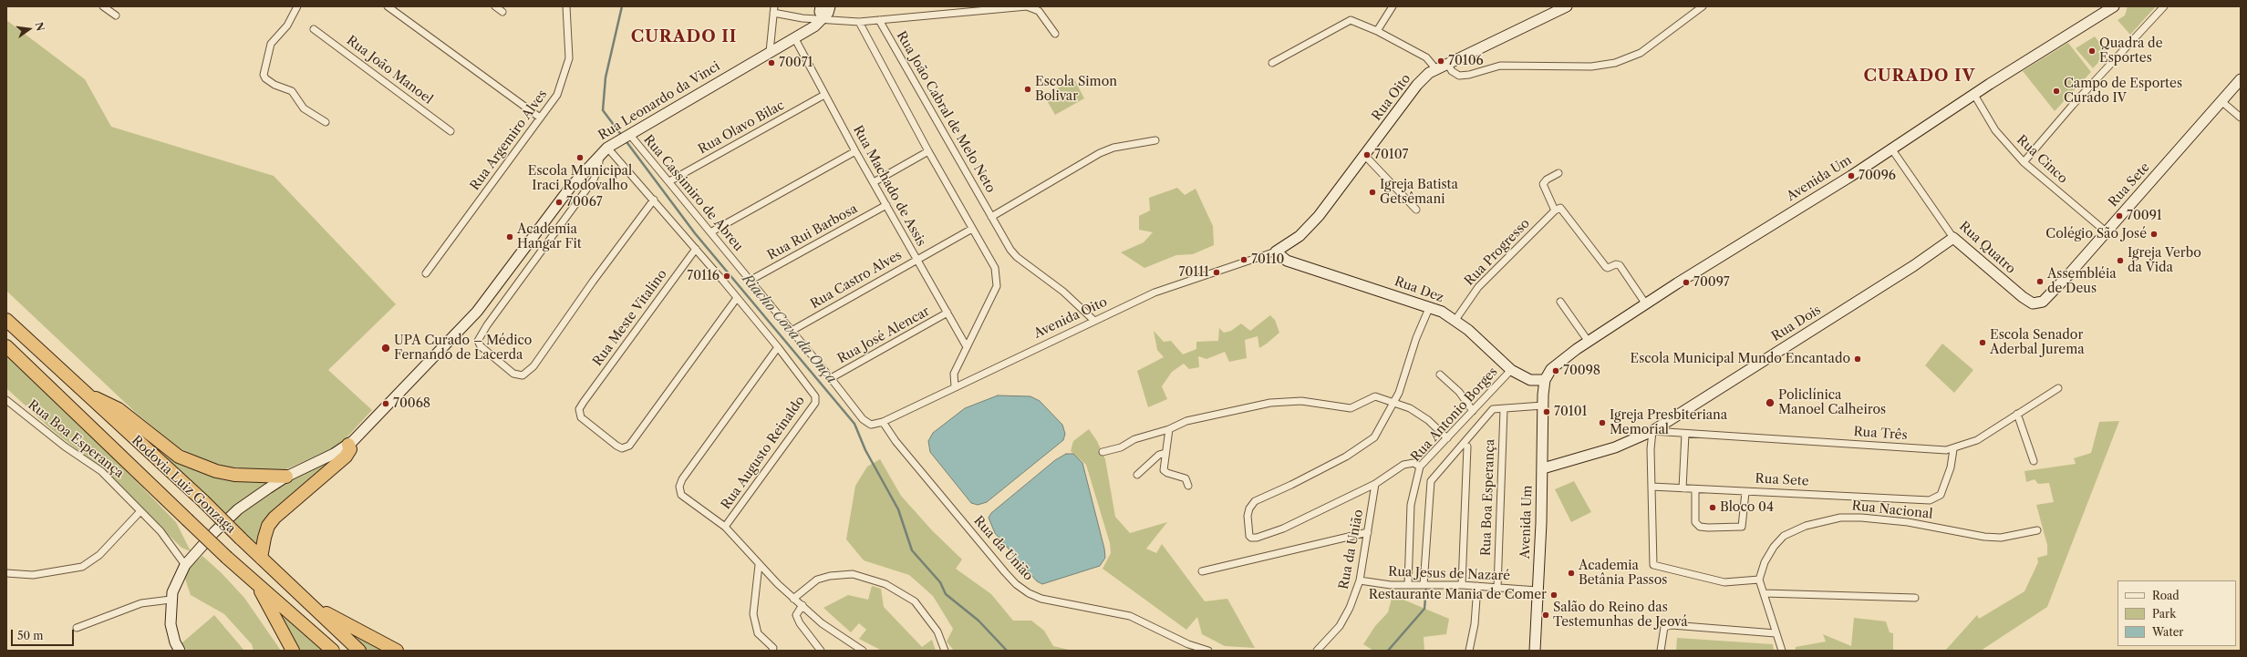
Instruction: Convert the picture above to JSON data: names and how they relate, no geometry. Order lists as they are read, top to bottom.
{
  "streets": {
    "highway": ["Rodovia Luiz Gonzaga"],
    "street": [
      "Rua João Manoel",
      "Rua Oito",
      "Rua Leonardo da Vinci",
      "Rua João Cabral de Melo Neto",
      "Rua Olavo Bilac",
      "Rua Argemiro Alves",
      "Rua Cinco",
      "Avenida Um",
      "Rua Sete",
      "Rua Machado de Assis",
      "Rua Cassimiro de Abreu",
      "Rua Rui Barbosa",
      "Rua Quatro",
      "Rua Progresso",
      "Rua Castro Alves",
      "Rua Dez",
      "Rua Meste Vitalino",
      "Avenida Oito",
      "Rua Dois",
      "Rua José Alencar",
      "Rua Antonio Borges",
      "Rua Três",
      "Rua Boa Esperança",
      "Rua Augusto Reinaldo",
      "Rua Nacional",
      "Rua da União",
      "Rua Jesus de Nazaré"
    ]
  },
  "crossings": [
    ["Rua Oito", "Rua Dez"],
    ["Rua Oito", "Avenida Oito"],
    ["Rua Leonardo da Vinci", "Rua Machado de Assis"],
    ["Rua Leonardo da Vinci", "Rua Cassimiro de Abreu"],
    ["Rua Leonardo da Vinci", "Rua Boa Esperança"],
    ["Rua João Cabral de Melo Neto", "Avenida Oito"],
    ["Rua Olavo Bilac", "Rua Machado de Assis"],
    ["Rua Olavo Bilac", "Rua Cassimiro de Abreu"],
    ["Rua Cinco", "Avenida Um"],
    ["Rua Cinco", "Rua Sete"],
    ["Avenida Um", "Rua Quatro"],
    ["Avenida Um", "Rua Dez"],
    ["Avenida Um", "Rua Três"],
    ["Avenida Um", "Rua Jesus de Nazaré"],
    ["Rua Sete", "Rua Quatro"],
    ["Rua Sete", "Rua Três"],
    ["Rua Machado de Assis", "Rua Rui Barbosa"],
    ["Rua Machado de Assis", "Rua Castro Alves"],
    ["Rua Machado de Assis", "Rua José Alencar"],
    ["Rua Cassimiro de Abreu", "Rua Rui Barbosa"],
    ["Rua Cassimiro de Abreu", "Rua Castro Alves"],
    ["Rua Cassimiro de Abreu", "Avenida Oito"],
    ["Rua Cassimiro de Abreu", "Rua José Alencar"],
    ["Rua Cassimiro de Abreu", "Rua da União"],
    ["Rua Quatro", "Rua Dois"],
    ["Rua Progresso", "Rua Dez"],
    ["Rua Dez", "Avenida Oito"],
    ["Rua Dez", "Rua Antonio Borges"],
    ["Avenida Oito", "Rua da União"],
    ["Rua Dois", "Rua Três"],
    ["Rua Antonio Borges", "Rua Jesus de Nazaré"],
    ["Rua Boa Esperança", "Rua Jesus de Nazaré"],
    ["Rua da União", "Rua Jesus de Nazaré"]
  ],
  "districts": ["CURADO II", "CURADO IV"],
  "water": ["Riacho Cova da Onça"],
  "places": [
    "Quadra de Esportes",
    "70106",
    "70071",
    "Escola Simon Bolivar",
    "Campo de Esportes Curado IV",
    "70107",
    "Escola Municipal Iraci Rodovalho",
    "70096",
    "Igreja Batista Getsêmani",
    "70067",
    "70091",
    "Colégio São José",
    "Academia Hangar Fit",
    "70110",
    "Igreja Verbo da Vida",
    "70111",
    "70116",
    "Assembléia de Deus",
    "70097",
    "Escola Senador Aderbal Jurema",
    "UPA Curado – Médico Fernando de Lacerda",
    "Escola Municipal Mundo Encantado",
    "70098",
    "Policlínica Manoel Calheiros",
    "70068",
    "70101",
    "Igreja Presbiteriana Memorial",
    "Bloco 04",
    "Academia Betânia Passos",
    "Restaurante Mania de Comer",
    "Salão do Reino das Testemunhas de Jeová"
  ],
  "legend": ["Road", "Park", "Water"],
  "scale_bar": "50 m",
  "north": "right"
}
